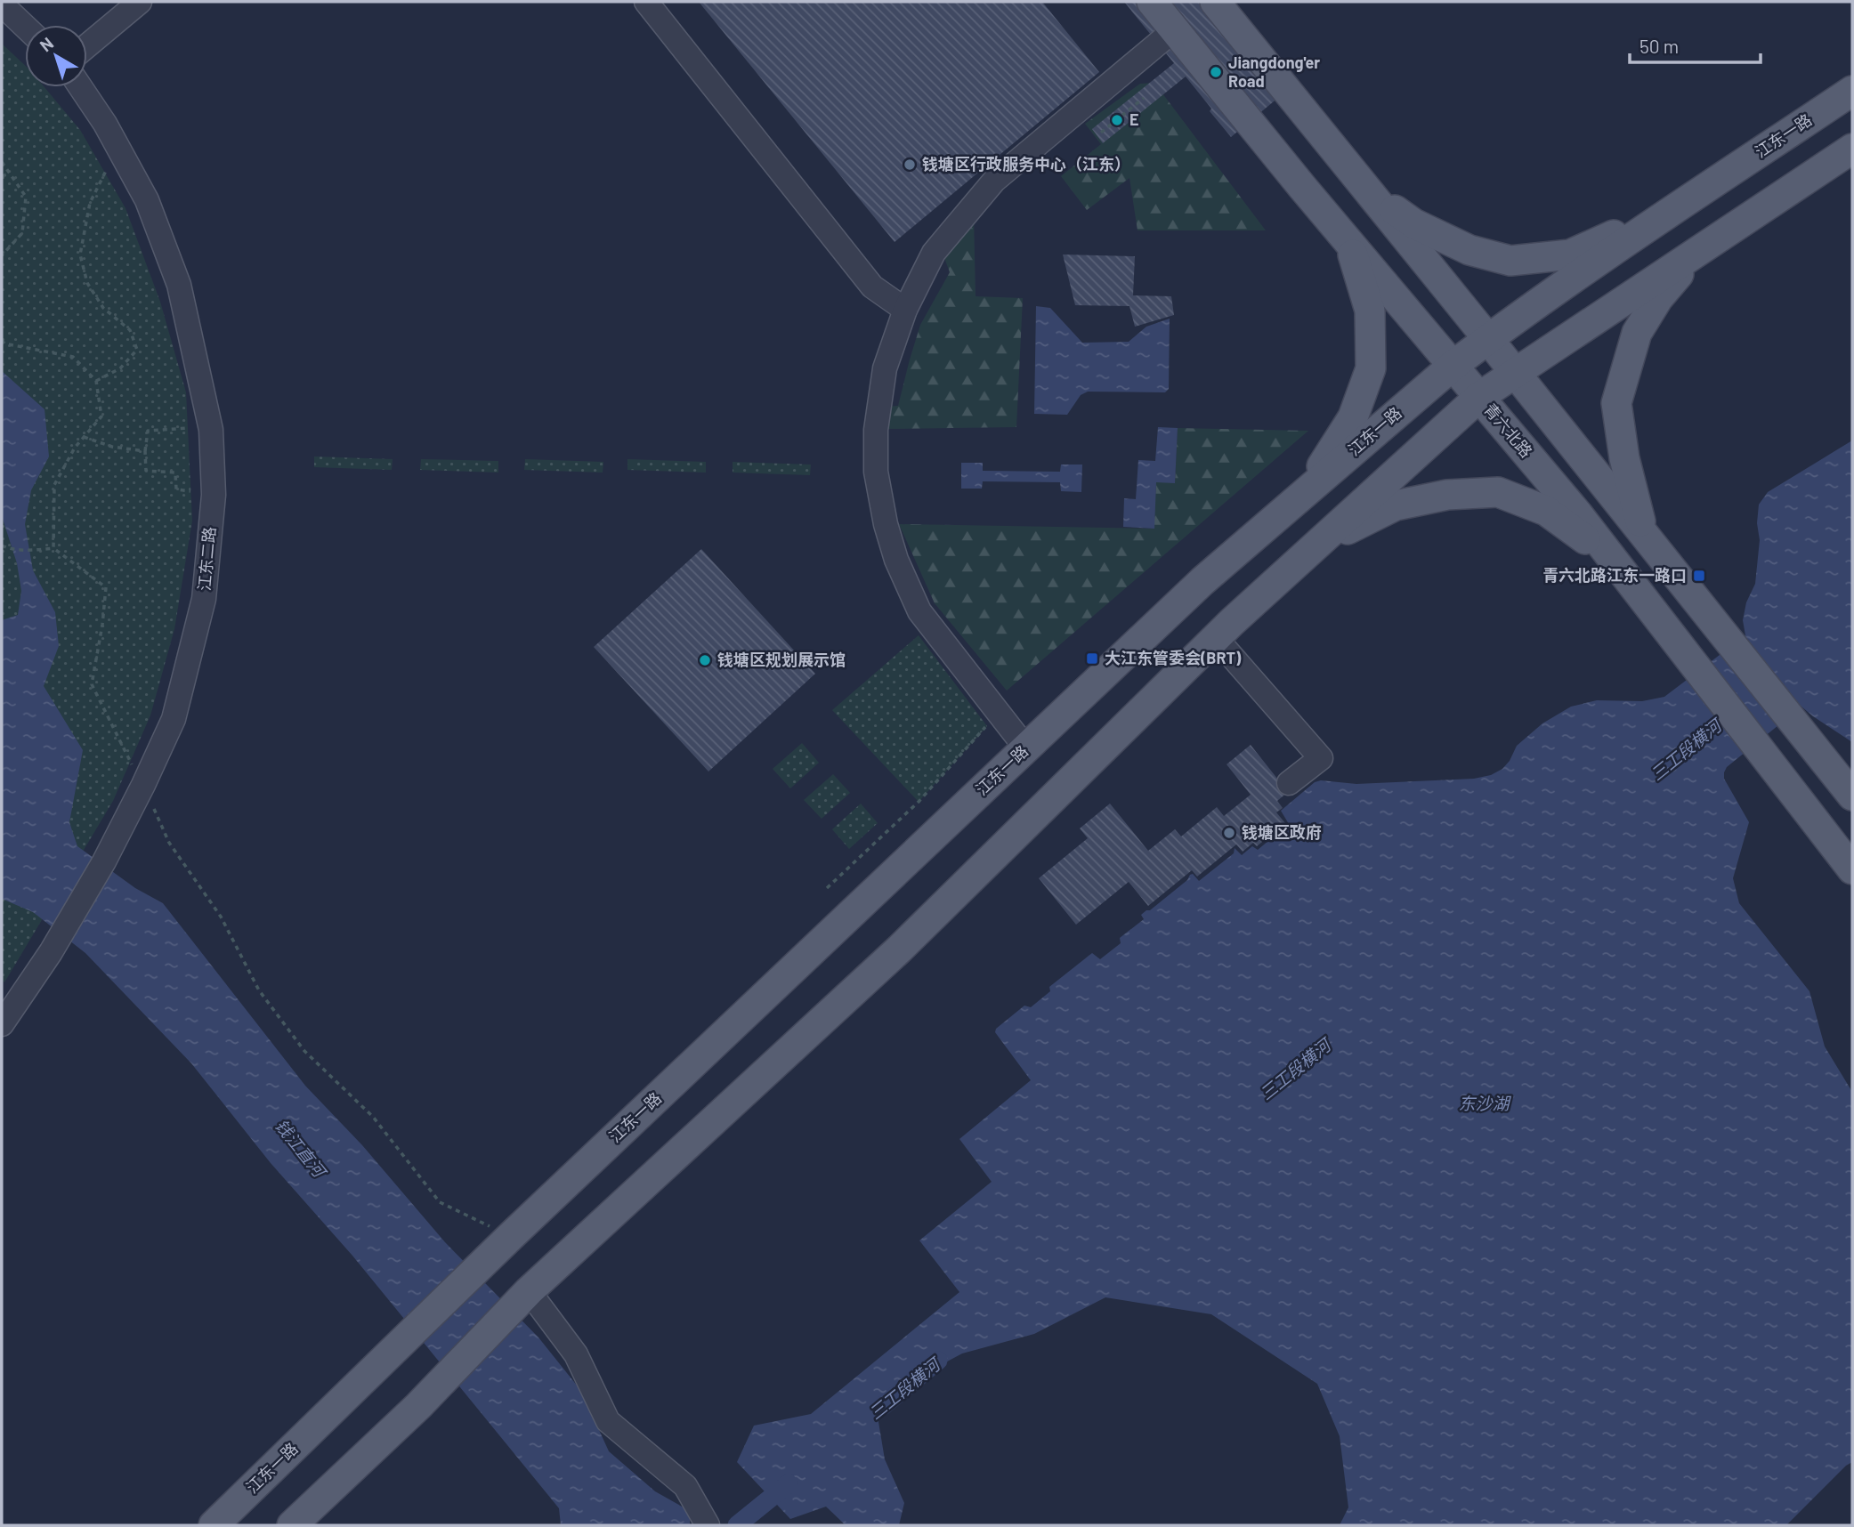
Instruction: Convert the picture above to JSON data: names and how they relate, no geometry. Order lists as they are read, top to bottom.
{
  "streets": {
    "main road": ["江东一路", "青六北路"],
    "street": ["江东二路"]
  },
  "crossings": [
    ["江东一路", "青六北路"]
  ],
  "water": ["三工段横河", "东沙湖", "钱江直河"],
  "places": {
    "other": [
      "Jiangdong'er Road",
      "E",
      "钱塘区行政服务中心（江东）",
      "钱塘区规划展示馆",
      "钱塘区政府"
    ],
    "transit": ["青六北路江东一路口", "大江东管委会(BRT)"]
  },
  "scale_bar": "50 m",
  "north": "top left"
}
